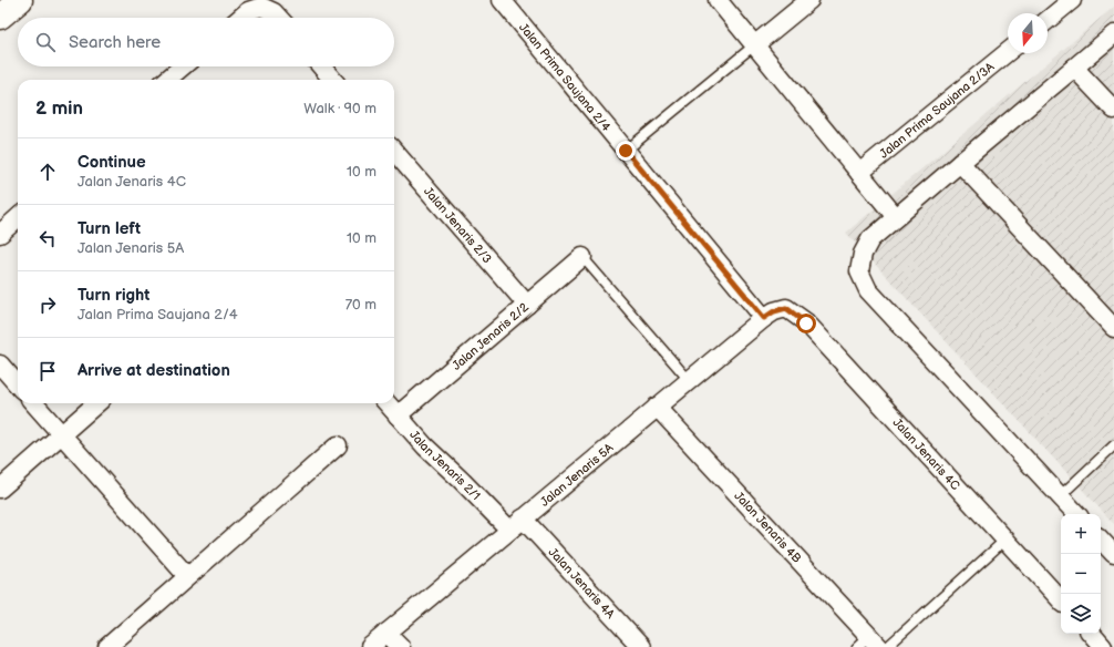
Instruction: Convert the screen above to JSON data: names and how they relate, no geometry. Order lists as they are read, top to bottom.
{
  "streets": {
    "street": [
      "Jalan Prima Saujana 2/4",
      "Jalan Prima Saujana 2/3A",
      "Jalan Jenaris 2/3",
      "Jalan Jenaris 2/2",
      "Jalan Jenaris 4C",
      "Jalan Jenaris 2/1",
      "Jalan Jenaris 5A",
      "Jalan Jenaris 4B",
      "Jalan Jenaris 4A"
    ]
  },
  "crossings": [
    ["Jalan Prima Saujana 2/4", "Jalan Jenaris 5A"],
    ["Jalan Jenaris 2/3", "Jalan Jenaris 2/2"],
    ["Jalan Jenaris 2/2", "Jalan Jenaris 2/1"],
    ["Jalan Jenaris 4C", "Jalan Jenaris 5A"],
    ["Jalan Jenaris 2/1", "Jalan Jenaris 5A"],
    ["Jalan Jenaris 2/1", "Jalan Jenaris 4A"],
    ["Jalan Jenaris 5A", "Jalan Jenaris 4B"],
    ["Jalan Jenaris 5A", "Jalan Jenaris 4A"]
  ],
  "north": "bottom",
  "page": {
    "search": "Search here",
    "heading": ["2 min", "Walk · 90 m"],
    "list": [
      ["Continue", "Jalan Jenaris 4C", "10 m"],
      ["Turn left", "Jalan Jenaris 5A", "10 m"],
      ["Turn right", "Jalan Prima Saujana 2/4", "70 m"],
      "Arrive at destination"
    ],
    "map_buttons": ["+", "−"]
  }
}
